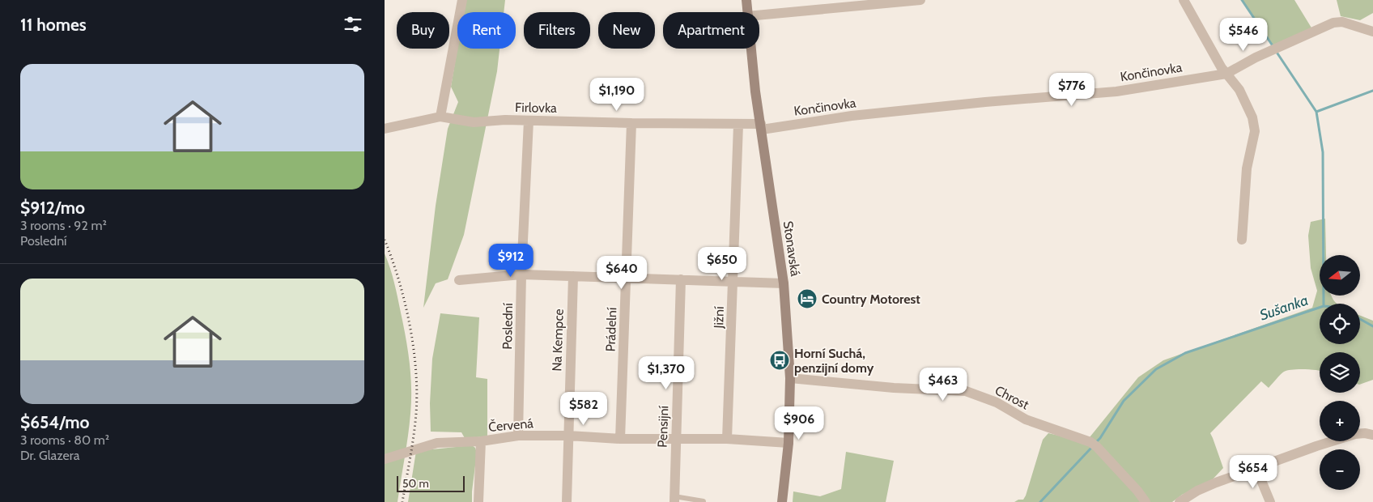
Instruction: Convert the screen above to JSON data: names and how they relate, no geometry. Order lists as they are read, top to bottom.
{
  "streets": {
    "main road": ["Stonavská"],
    "street": [
      "Končinovka",
      "Firlovka",
      "Jižní",
      "Poslední",
      "Prádelní",
      "Na Kempce",
      "Chrost",
      "Červená",
      "Pensijní"
    ]
  },
  "crossings": [
    ["Končinovka", "Firlovka"],
    ["Končinovka", "Stonavská"],
    ["Firlovka", "Stonavská"],
    ["Firlovka", "Jižní"],
    ["Firlovka", "Poslední"],
    ["Firlovka", "Prádelní"],
    ["Stonavská", "Chrost"],
    ["Stonavská", "Červená"],
    ["Jižní", "Červená"],
    ["Poslední", "Červená"],
    ["Prádelní", "Červená"],
    ["Na Kempce", "Červená"],
    ["Červená", "Pensijní"]
  ],
  "water": ["Sušanka"],
  "places": {
    "hotel": ["Country Motorest"],
    "bus stop": ["Horní Suchá, penzijní domy"]
  },
  "scale_bar": "50 m",
  "north": "left",
  "page": {
    "heading": "11 homes",
    "chip": [
      "Buy",
      "Rent",
      "Filters",
      "New",
      "Apartment"
    ],
    "price": [
      "$546",
      "$776",
      "$1,190",
      "$912",
      "$650",
      "$640",
      "$1,370",
      "$463",
      "$582",
      "$906",
      "$654"
    ],
    "list": [
      {
        "name": "$912/mo",
        "note": "3 rooms · 92 m² · Poslední"
      },
      {
        "name": "$654/mo",
        "note": "3 rooms · 80 m² · Dr. Glazera"
      }
    ],
    "map_buttons": ["+", "−"],
    "scale": "50 m"
  }
}
